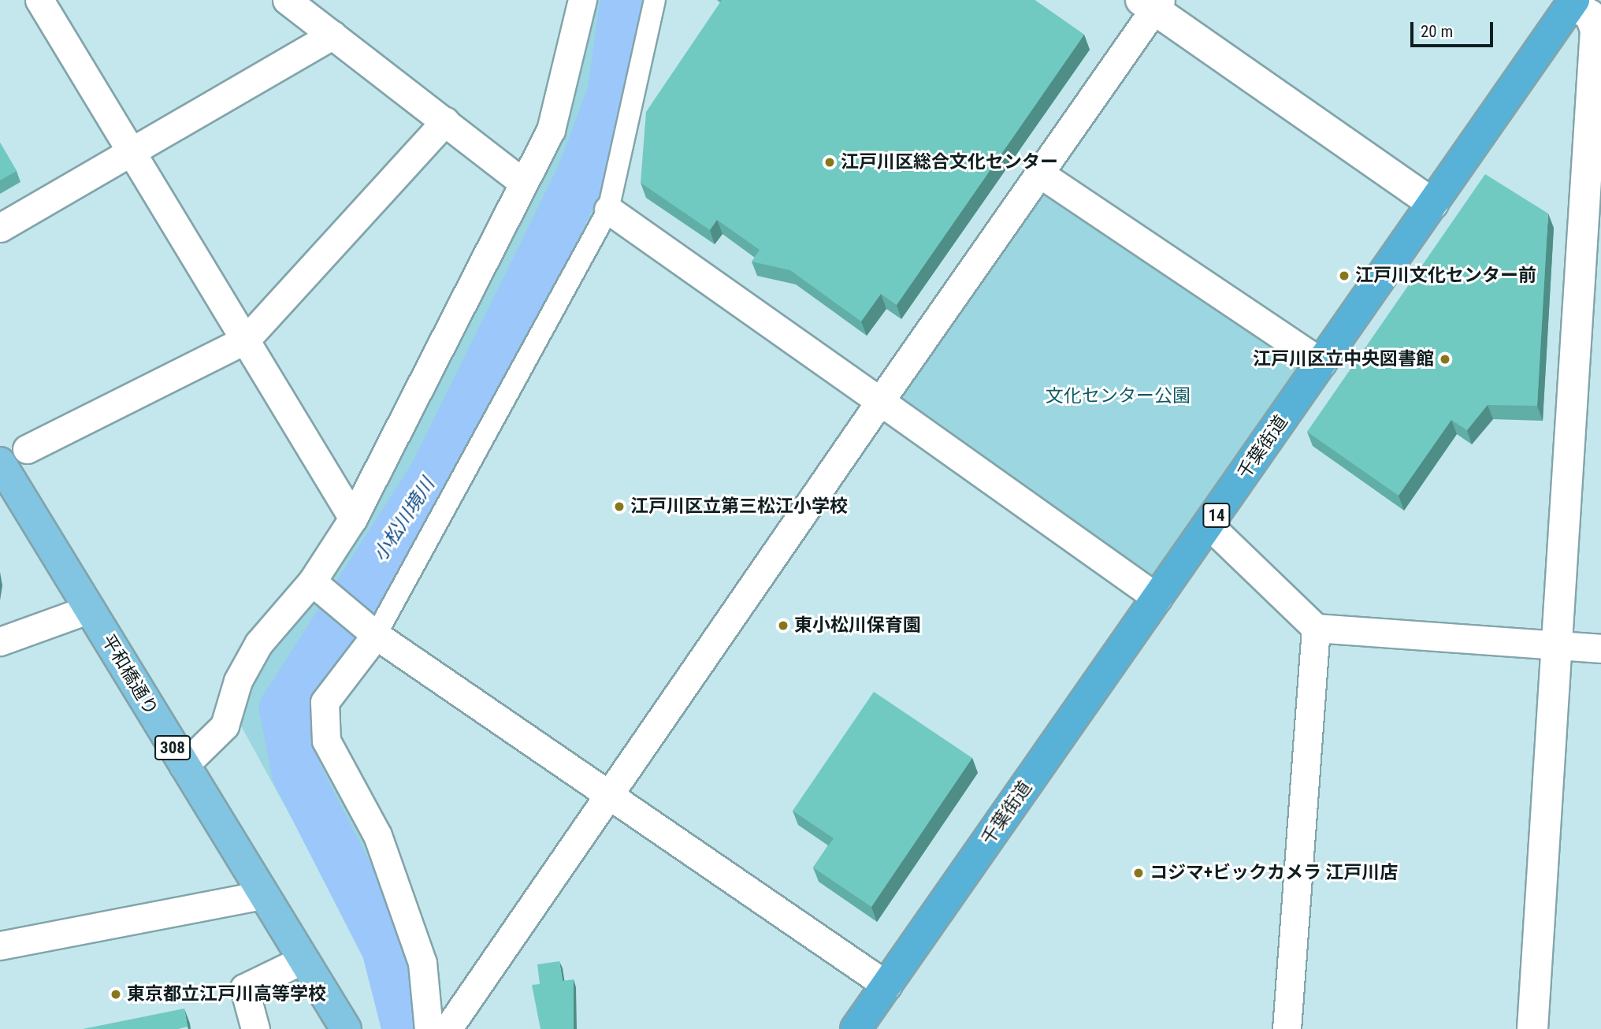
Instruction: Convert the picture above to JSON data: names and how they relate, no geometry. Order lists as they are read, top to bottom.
{
  "streets": {
    "highway": ["千葉街道", "14"],
    "main road": ["平和橋通り", "308"]
  },
  "water": ["小松川境川"],
  "parks": ["文化センター公園"],
  "places": [
    "江戸川区総合文化センター",
    "江戸川文化センター前",
    "江戸川区立中央図書館",
    "江戸川区立第三松江小学校",
    "東小松川保育園",
    "コジマ+ビックカメラ 江戸川店",
    "東京都立江戸川高等学校"
  ],
  "scale_bar": "20 m"
}
